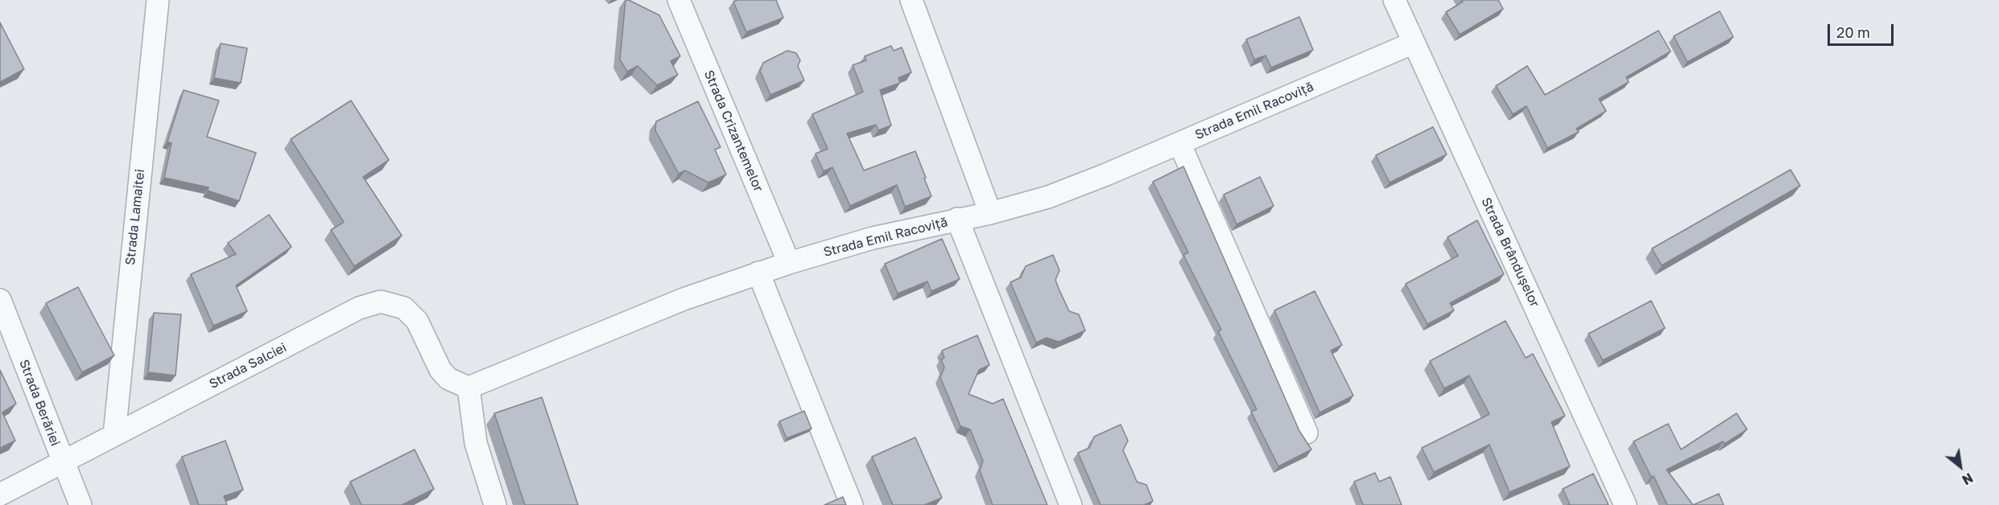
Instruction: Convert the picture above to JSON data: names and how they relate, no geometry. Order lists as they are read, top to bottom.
{
  "streets": {
    "street": [
      "Strada Emil Racoviță",
      "Strada Crizantemelor",
      "Strada Lamaitei",
      "Strada Brândușelor",
      "Strada Salciei",
      "Strada Berăriei"
    ]
  },
  "crossings": [
    ["Strada Emil Racoviță", "Strada Crizantemelor"],
    ["Strada Emil Racoviță", "Strada Brândușelor"],
    ["Strada Emil Racoviță", "Strada Salciei"],
    ["Strada Lamaitei", "Strada Salciei"],
    ["Strada Salciei", "Strada Berăriei"]
  ],
  "scale_bar": "20 m",
  "north": "bottom right"
}
